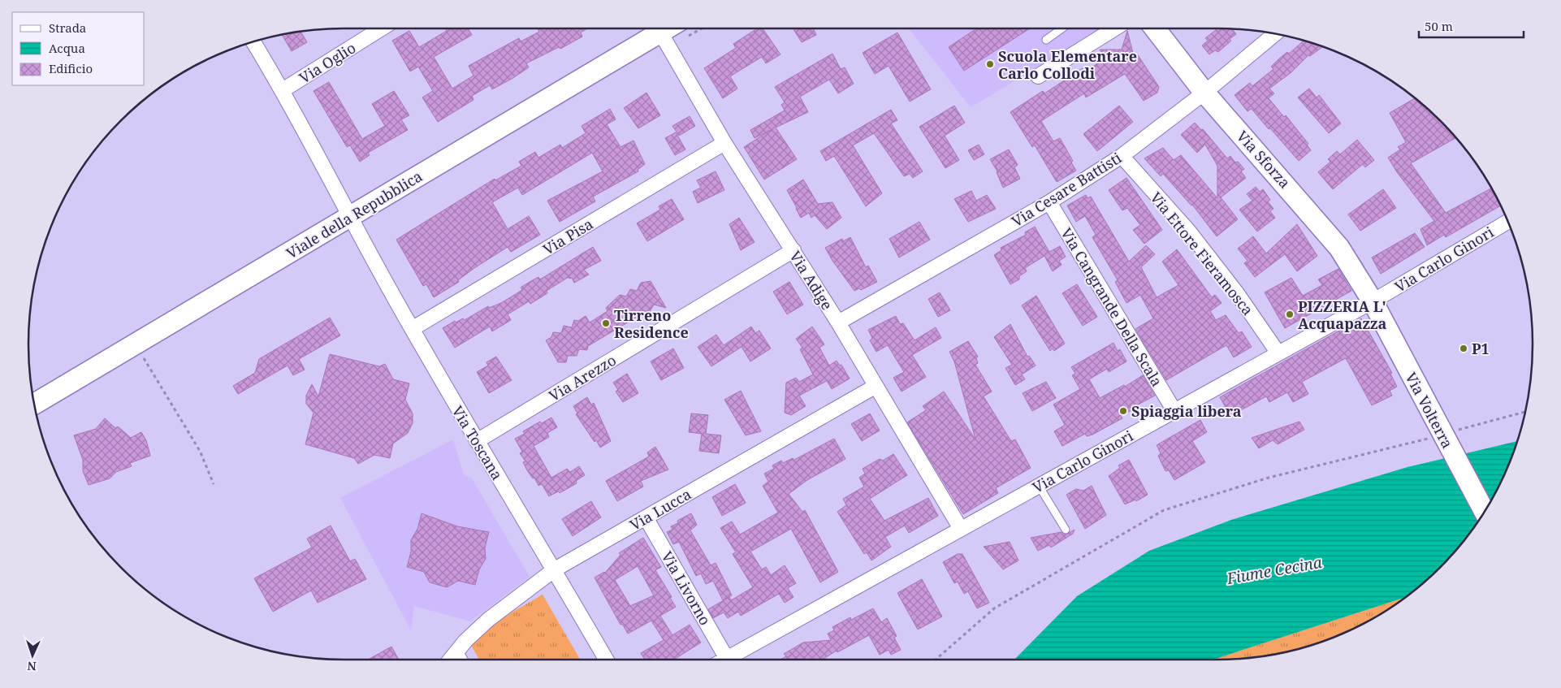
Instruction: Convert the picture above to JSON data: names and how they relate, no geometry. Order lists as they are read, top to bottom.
{
  "streets": {
    "street": [
      "Via Oglio",
      "Via Sforza",
      "Via Cesare Battisti",
      "Viale della Repubblica",
      "Via Pisa",
      "Via Ettore Fieramosca",
      "Via Carlo Ginori",
      "Via Adige",
      "Via Cangrande Della Scala",
      "Via Arezzo",
      "Via Volterra",
      "Via Toscana",
      "Via Lucca",
      "Via Livorno"
    ]
  },
  "crossings": [
    ["Via Oglio", "Via Toscana"],
    ["Via Sforza", "Via Cesare Battisti"],
    ["Via Sforza", "Via Carlo Ginori"],
    ["Via Sforza", "Via Volterra"],
    ["Via Cesare Battisti", "Via Ettore Fieramosca"],
    ["Via Cesare Battisti", "Via Adige"],
    ["Via Cesare Battisti", "Via Cangrande Della Scala"],
    ["Viale della Repubblica", "Via Toscana"],
    ["Via Pisa", "Via Adige"],
    ["Via Pisa", "Via Toscana"],
    ["Via Ettore Fieramosca", "Via Carlo Ginori"],
    ["Via Carlo Ginori", "Via Adige"],
    ["Via Carlo Ginori", "Via Cangrande Della Scala"],
    ["Via Carlo Ginori", "Via Volterra"],
    ["Via Adige", "Via Arezzo"],
    ["Via Adige", "Via Lucca"],
    ["Via Arezzo", "Via Toscana"],
    ["Via Toscana", "Via Lucca"],
    ["Via Lucca", "Via Livorno"]
  ],
  "water": ["Fiume Cecina"],
  "places": [
    "Scuola Elementare Carlo Collodi",
    "PIZZERIA L' Acquapazza",
    "Tirreno Residence",
    "P1",
    "Spiaggia libera"
  ],
  "legend": ["Strada", "Acqua", "Edificio"],
  "scale_bar": "50 m",
  "north": "bottom"
}
